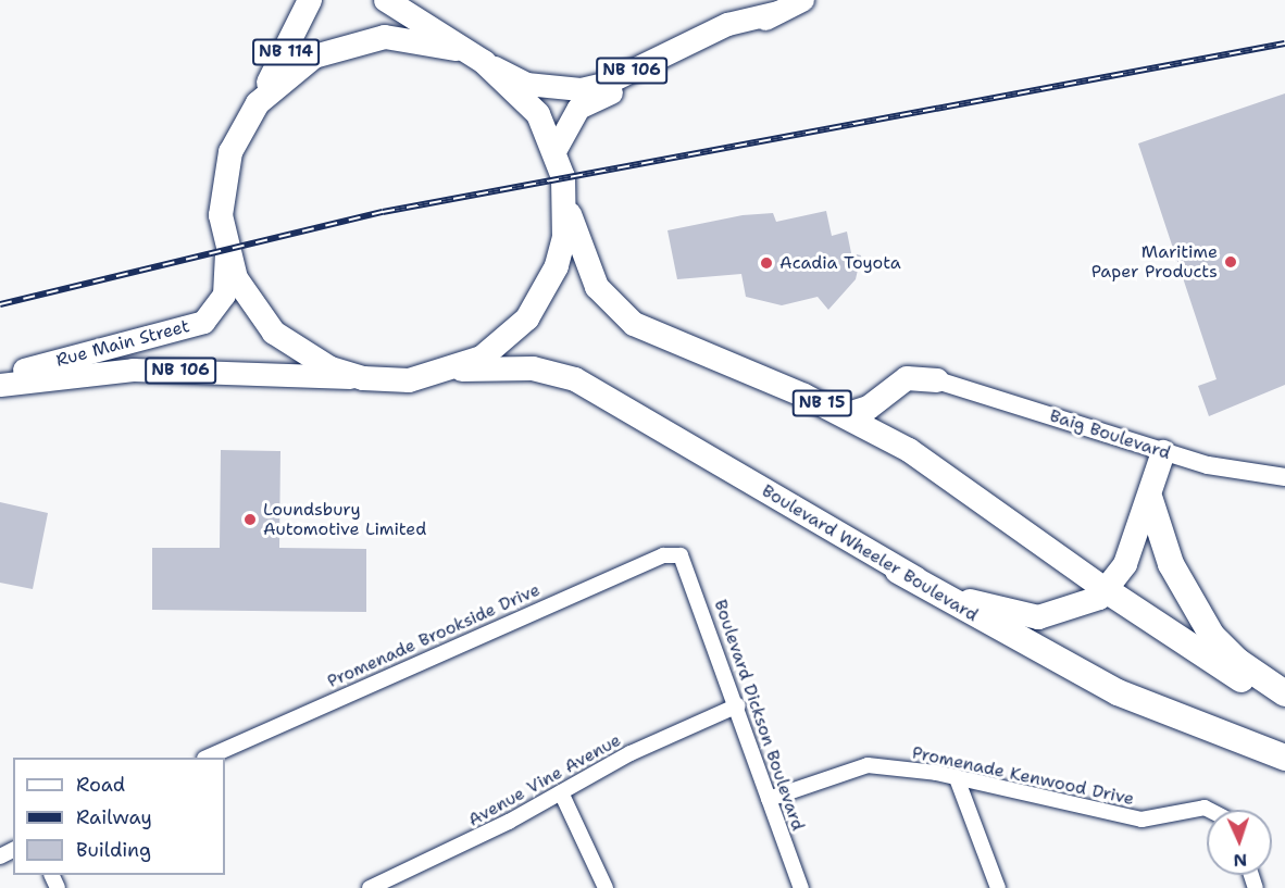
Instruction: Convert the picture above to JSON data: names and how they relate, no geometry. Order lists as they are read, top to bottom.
{
  "streets": {
    "highway": ["NB 114", "NB 15", "Boulevard Wheeler Boulevard"],
    "main road": ["NB 106", "Rue Main Street"],
    "street": [
      "Baig Boulevard",
      "Promenade Brookside Drive",
      "Boulevard Dickson Boulevard",
      "Promenade Kenwood Drive",
      "Avenue Vine Avenue"
    ]
  },
  "crossings": [
    ["Promenade Brookside Drive", "Boulevard Dickson Boulevard"],
    ["Boulevard Dickson Boulevard", "Promenade Kenwood Drive"],
    ["Boulevard Dickson Boulevard", "Avenue Vine Avenue"]
  ],
  "places": ["Maritime Paper Products", "Acadia Toyota", "Loundsbury Automotive Limited"],
  "legend": ["Road", "Railway", "Building"],
  "north": "bottom"
}
